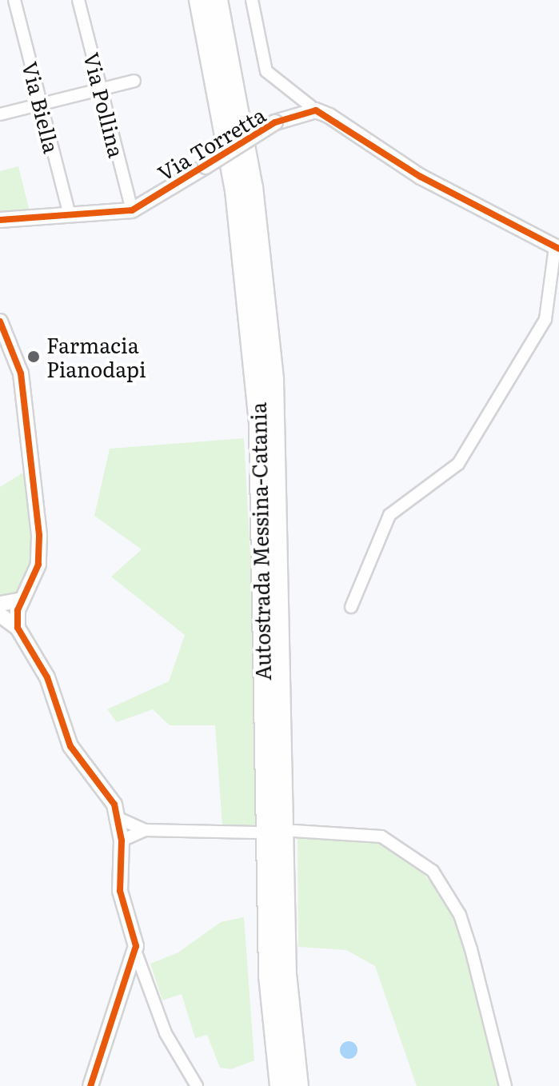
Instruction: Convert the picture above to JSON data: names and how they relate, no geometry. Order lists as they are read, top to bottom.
{
  "streets": {
    "highway": ["Autostrada Messina-Catania"],
    "street": ["Via Pollina", "Via Biella", "Via Torretta"]
  },
  "crossings": [
    ["Via Pollina", "Via Torretta"],
    ["Via Biella", "Via Torretta"]
  ],
  "places": ["Farmacia Pianodapi"]
}
